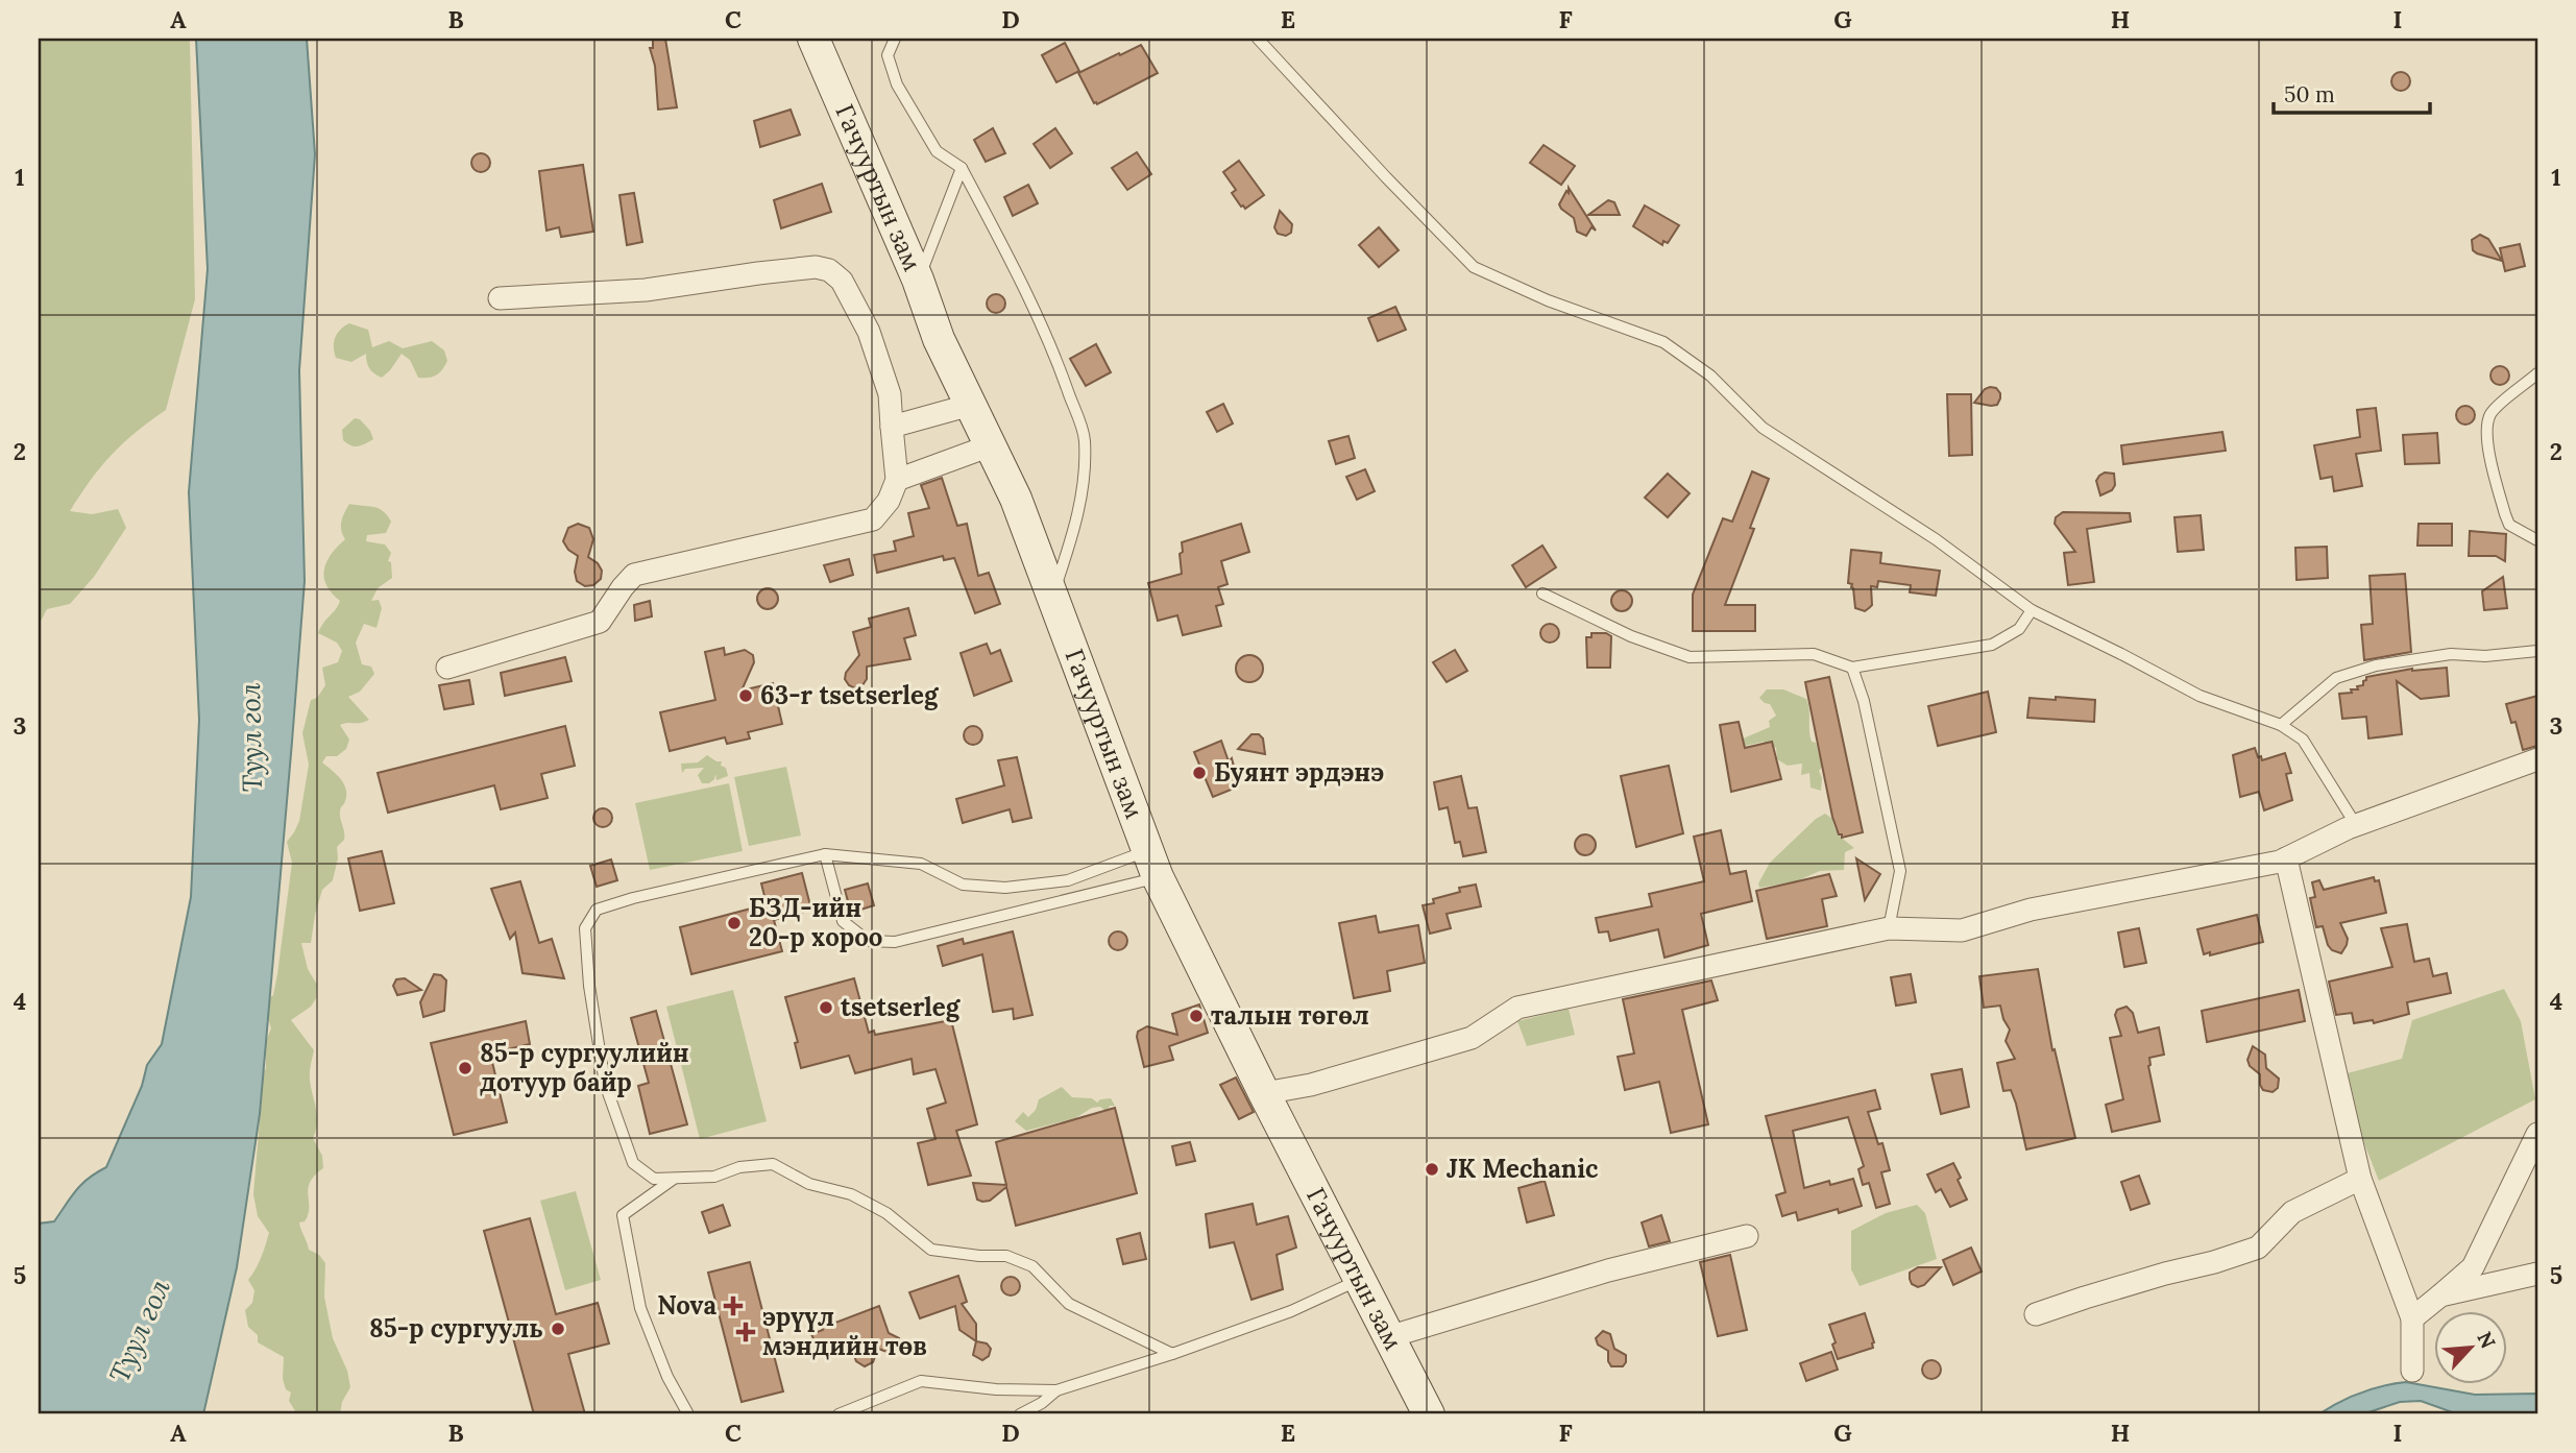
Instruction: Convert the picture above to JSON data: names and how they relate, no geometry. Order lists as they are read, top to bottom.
{
  "streets": {
    "main road": ["Гачууртын зам"]
  },
  "water": ["Туул гол"],
  "places": {
    "other": [
      "63-r tsetserleg",
      "Буянт эрдэнэ",
      "БЗД-ийн 20-р хороо",
      "tsetserleg",
      "талын төгөл",
      "85-р сургуулийн дотуур байр",
      "JK Mechanic",
      "85-р сургууль"
    ],
    "health": ["Nova", "эрүүл мэндийн төв"]
  },
  "scale_bar": "50 m",
  "north": "top right",
  "grid": {
    "columns": [
      "A",
      "B",
      "C",
      "D",
      "E",
      "F",
      "G",
      "H",
      "I"
    ],
    "rows": [
      "1",
      "2",
      "3",
      "4",
      "5"
    ]
  }
}
